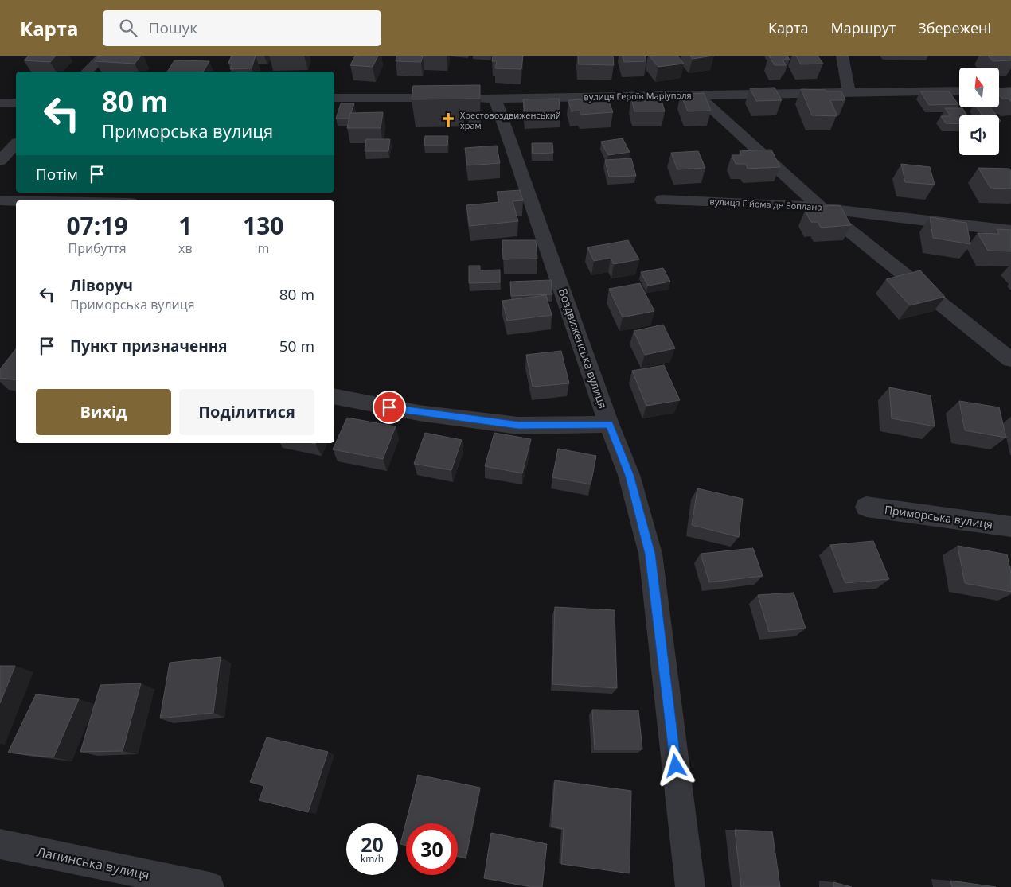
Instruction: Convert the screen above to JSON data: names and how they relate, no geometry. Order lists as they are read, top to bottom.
{
  "streets": {
    "street": [
      "вулиця Героїв Маріуполя",
      "вулиця Гійома де Боплана",
      "Воздвиженська вулиця",
      "Приморська вулиця",
      "Лапинська вулиця"
    ]
  },
  "crossings": [
    ["вулиця Героїв Маріуполя", "Воздвиженська вулиця"]
  ],
  "places": {
    "church": ["Хрестовоздвиженський храм"]
  },
  "north": "top",
  "page": {
    "header": "Карта",
    "search": "Пошук",
    "nav": ["Карта", "Маршрут", "Збережені"],
    "turn": ["80 m", "Приморська вулиця"],
    "then": "Потім",
    "eta": [
      "07:19",
      "Прибуття",
      "1",
      "хв",
      "130",
      "m"
    ],
    "list": [
      {
        "name": "Ліворуч",
        "note": "Приморська вулиця",
        "value": "80 m"
      },
      {
        "name": "Пункт призначення",
        "value": "50 m"
      }
    ],
    "buttons": ["Вихід", "Поділитися"],
    "speed": "20 km/h",
    "limit": "30"
  }
}
